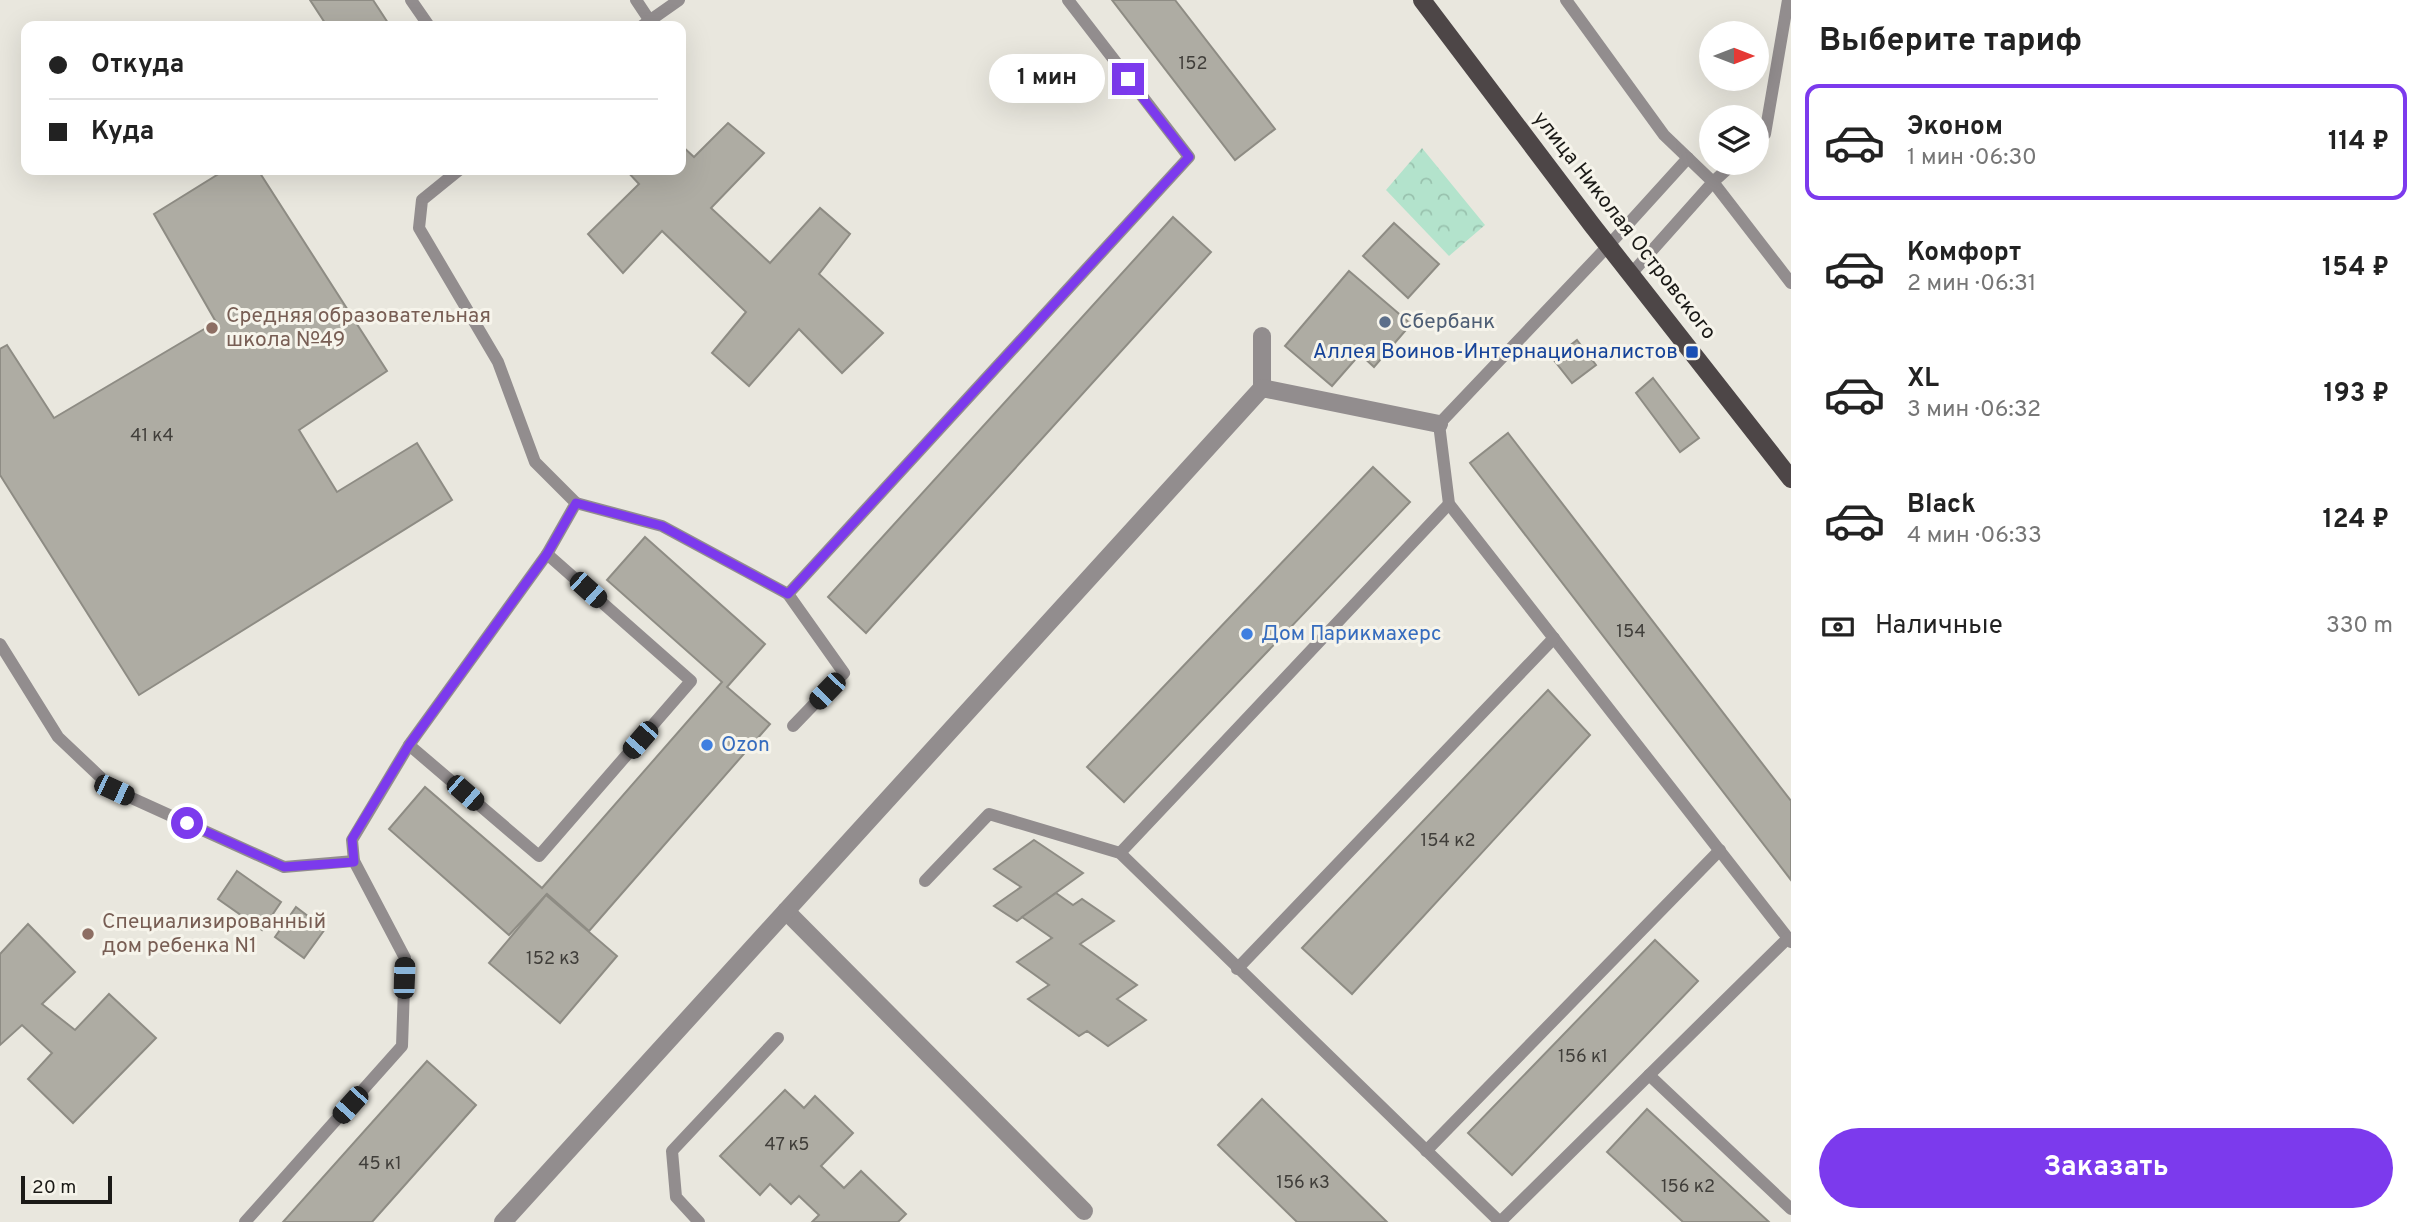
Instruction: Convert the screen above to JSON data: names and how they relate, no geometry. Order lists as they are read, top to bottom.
{
  "streets": {
    "main road": ["улица Николая Островского"]
  },
  "places": {
    "other": [
      "Сбербанк",
      "Средняя образовательная школа №49",
      "Дом Парикмахерс",
      "Ozon",
      "Специализированный дом ребенка N1"
    ],
    "transit": ["Аллея Воинов-Интернационалистов"]
  },
  "house_numbers": [
    "152",
    "41 к4",
    "154",
    "154 к2",
    "152 к3",
    "156 к1",
    "47 к5",
    "45 к1",
    "156 к3",
    "156 к2"
  ],
  "scale_bar": "20 m",
  "north": "right",
  "page": {
    "heading": "Выберите тариф",
    "banner": ["Откуда", "Куда"],
    "bubble": "1 мин",
    "list": [
      {
        "name": "Эконом",
        "note": "1 мин · 06:30",
        "value": "114 ₽"
      },
      {
        "name": "Комфорт",
        "note": "2 мин · 06:31",
        "value": "154 ₽"
      },
      {
        "name": "XL",
        "note": "3 мин · 06:32",
        "value": "193 ₽"
      },
      {
        "name": "Black",
        "note": "4 мин · 06:33",
        "value": "124 ₽"
      }
    ],
    "pay": ["Наличные", "330 m"],
    "buttons": "Заказать",
    "scale": "20 m"
  }
}
